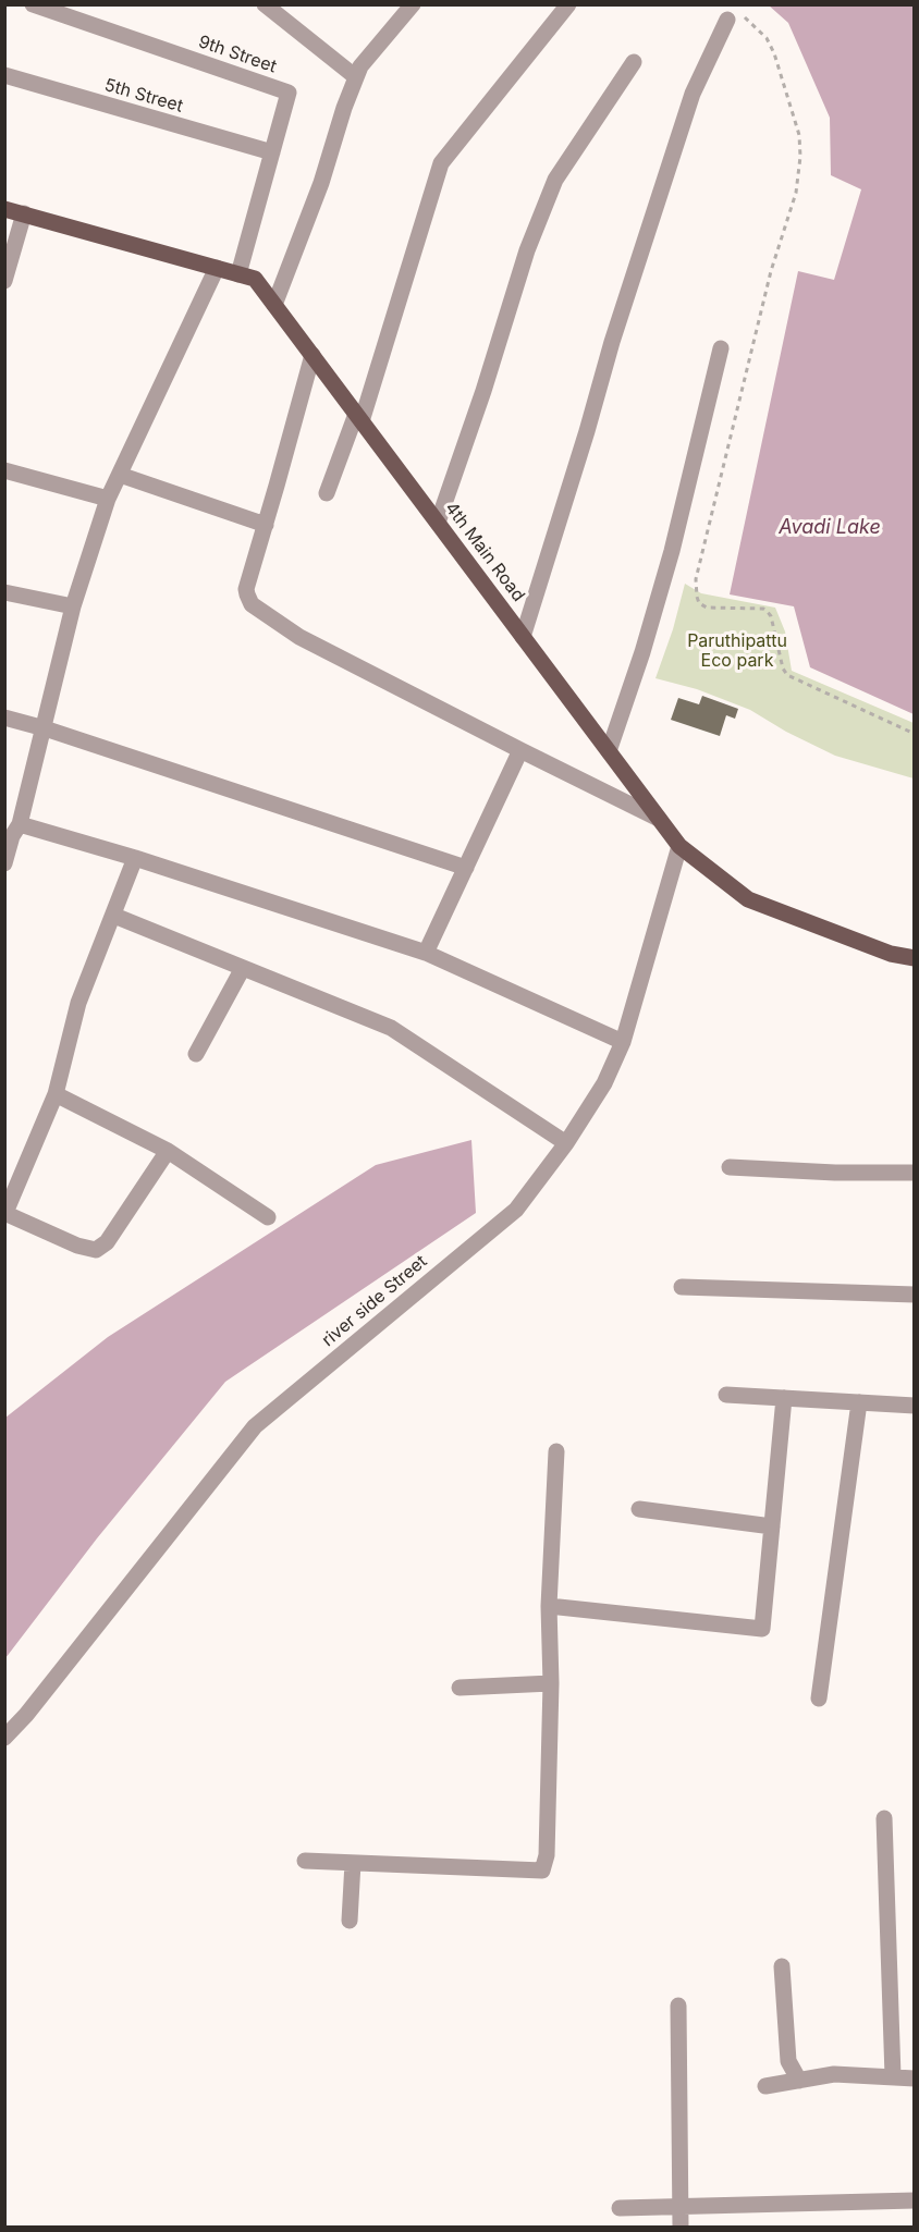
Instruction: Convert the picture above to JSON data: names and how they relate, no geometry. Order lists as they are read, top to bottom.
{
  "streets": {
    "main road": ["4th Main Road"],
    "street": ["9th Street", "5th Street", "river side Street"]
  },
  "crossings": [
    ["9th Street", "5th Street"],
    ["9th Street", "4th Main Road"],
    ["4th Main Road", "river side Street"]
  ],
  "water": ["Avadi Lake"],
  "parks": ["Paruthipattu Eco park"]
}
